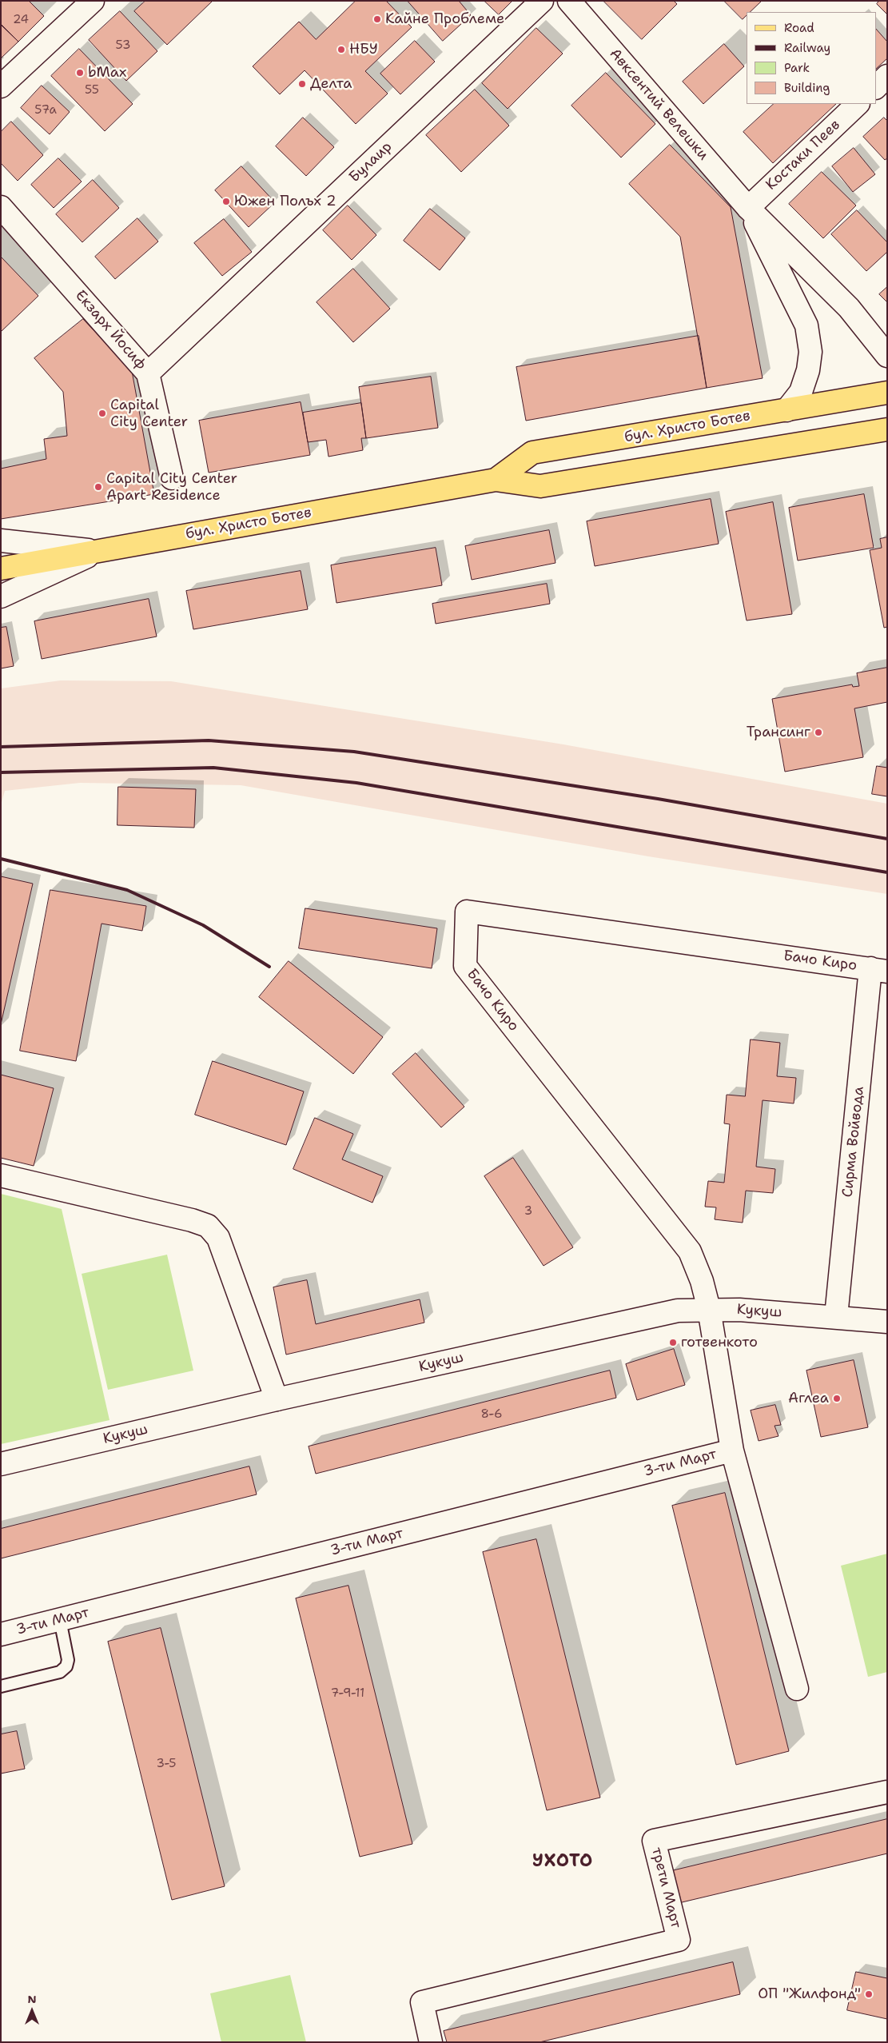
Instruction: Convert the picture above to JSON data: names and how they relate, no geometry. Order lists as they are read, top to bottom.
{
  "streets": {
    "main road": ["бул. Христо Ботев"],
    "street": [
      "Авксентий Велешки",
      "Костаки Пеев",
      "Булаир",
      "Екзарх Йосиф",
      "Бачо Киро",
      "Сирма Войвода",
      "Кукуш",
      "3-ти Март",
      "трети Март"
    ]
  },
  "crossings": [
    ["Авксентий Велешки", "Костаки Пеев"],
    ["Авксентий Велешки", "бул. Христо Ботев"],
    ["Булаир", "Екзарх Йосиф"],
    ["Бачо Киро", "Сирма Войвода"],
    ["Бачо Киро", "Кукуш"],
    ["Бачо Киро", "3-ти Март"],
    ["Сирма Войвода", "Кукуш"],
    ["Кукуш", "3-ти Март"]
  ],
  "districts": ["УХОТО"],
  "places": [
    "Кайне Проблеме",
    "НБУ",
    "bMax",
    "Делта",
    "Южен Полъх 2",
    "Capital City Center",
    "Capital City Center Apart Residence",
    "Трансинг",
    "готвенкото",
    "Аглеа",
    "ОП \"Жилфонд\""
  ],
  "house_numbers": [
    "24",
    "53",
    "55",
    "57a",
    "3",
    "8-6",
    "7-9-11",
    "3-5"
  ],
  "legend": [
    "Road",
    "Railway",
    "Park",
    "Building"
  ],
  "north": "top"
}
